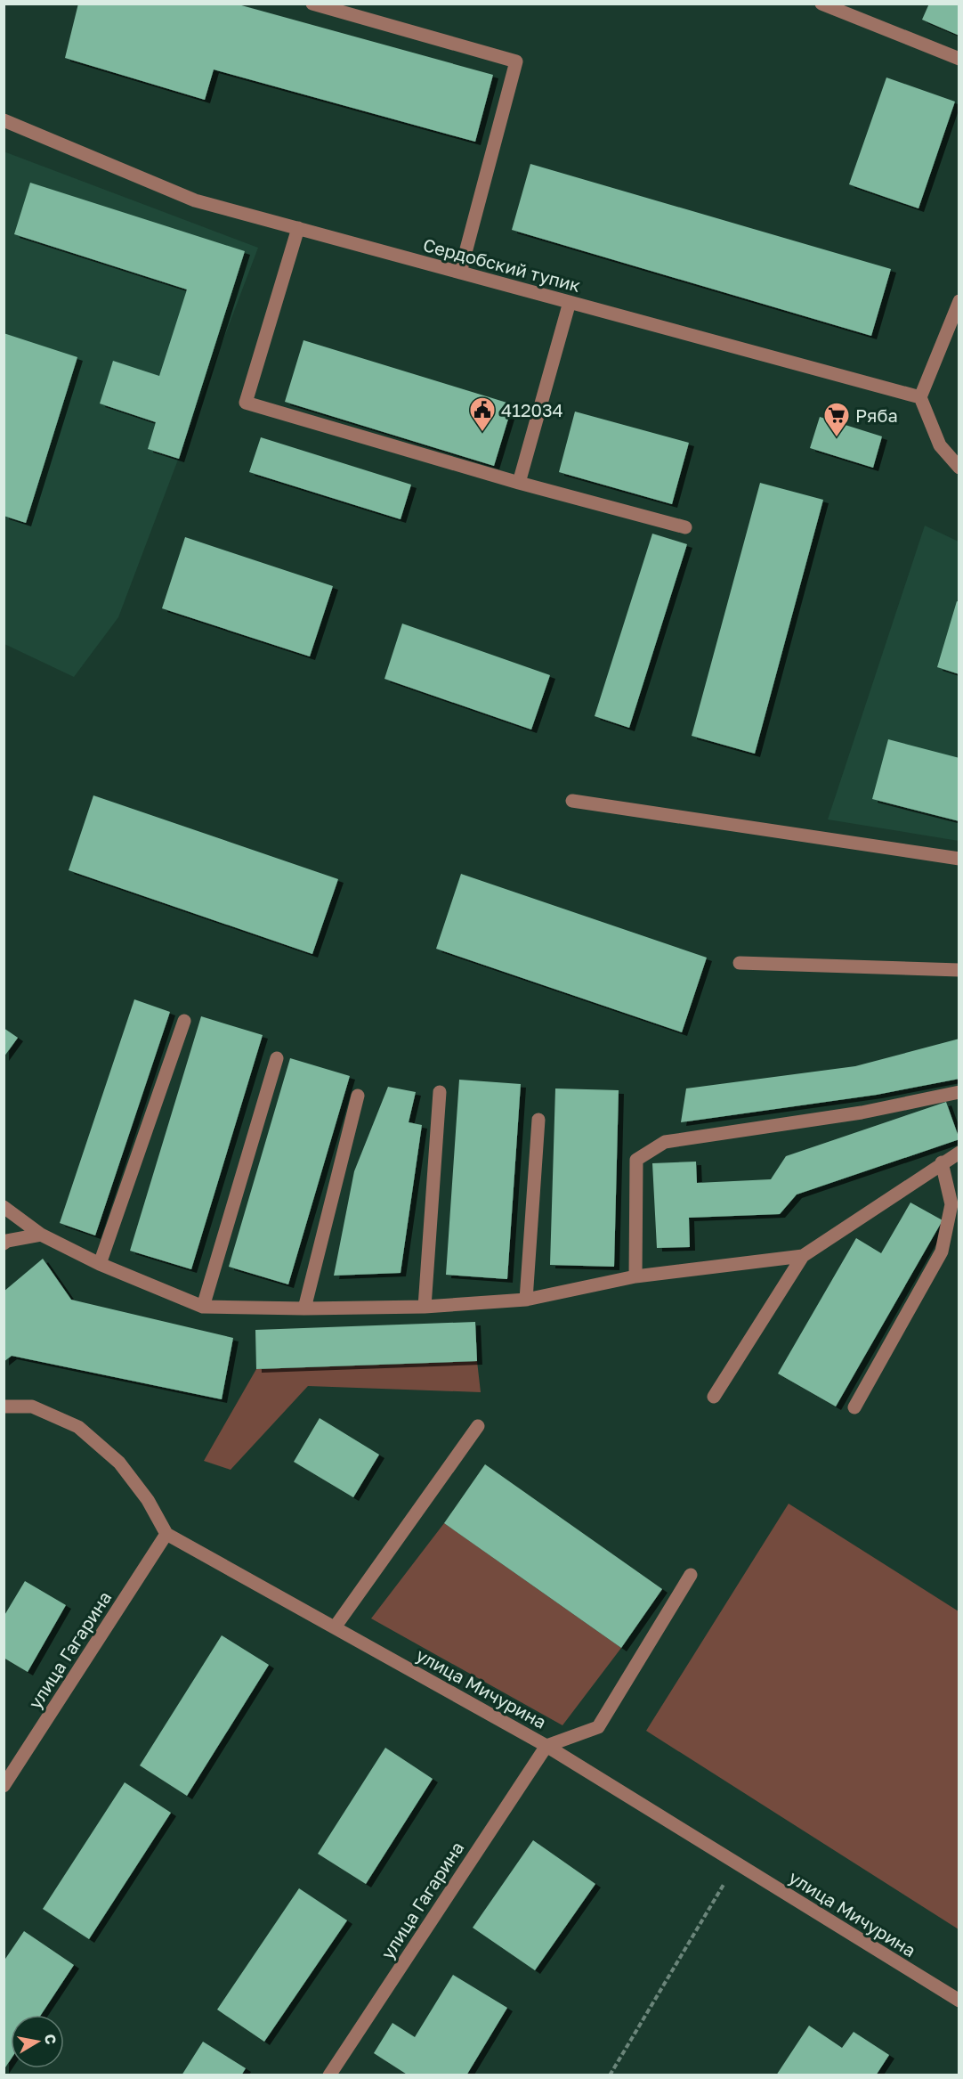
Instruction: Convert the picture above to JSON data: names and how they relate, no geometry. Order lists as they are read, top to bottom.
{
  "streets": {
    "street": ["Сердобский тупик", "улица Гагарина", "улица Мичурина"]
  },
  "crossings": [
    ["улица Гагарина", "улица Мичурина"]
  ],
  "places": {
    "public building": ["412034"],
    "supermarket": ["Ряба"]
  },
  "north": "right"
}
